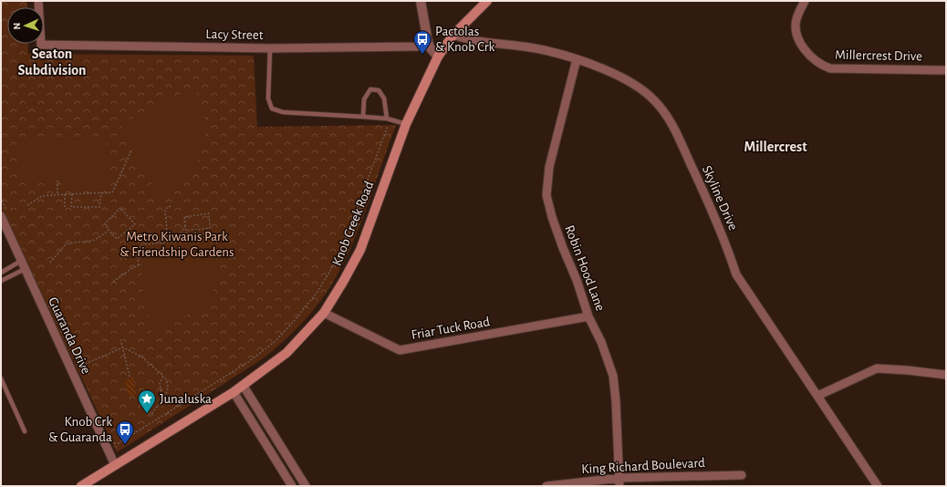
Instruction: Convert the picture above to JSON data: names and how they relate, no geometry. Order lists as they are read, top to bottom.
{
  "streets": {
    "main road": ["Knob Creek Road"],
    "street": [
      "Lacy Street",
      "Millercrest Drive",
      "Skyline Drive",
      "Robin Hood Lane",
      "Friar Tuck Road",
      "Guaranda Drive",
      "King Richard Boulevard"
    ]
  },
  "crossings": [
    ["Skyline Drive", "Knob Creek Road"],
    ["Skyline Drive", "Robin Hood Lane"],
    ["Knob Creek Road", "Friar Tuck Road"],
    ["Knob Creek Road", "Guaranda Drive"],
    ["Robin Hood Lane", "Friar Tuck Road"],
    ["Robin Hood Lane", "King Richard Boulevard"]
  ],
  "districts": ["Seaton Subdivision", "Millercrest"],
  "parks": ["Metro Kiwanis Park & Friendship Gardens"],
  "places": {
    "bus stop": ["Pactolas & Knob Crk", "Knob Crk & Guaranda"],
    "place": ["Junaluska"]
  },
  "north": "left"
}
